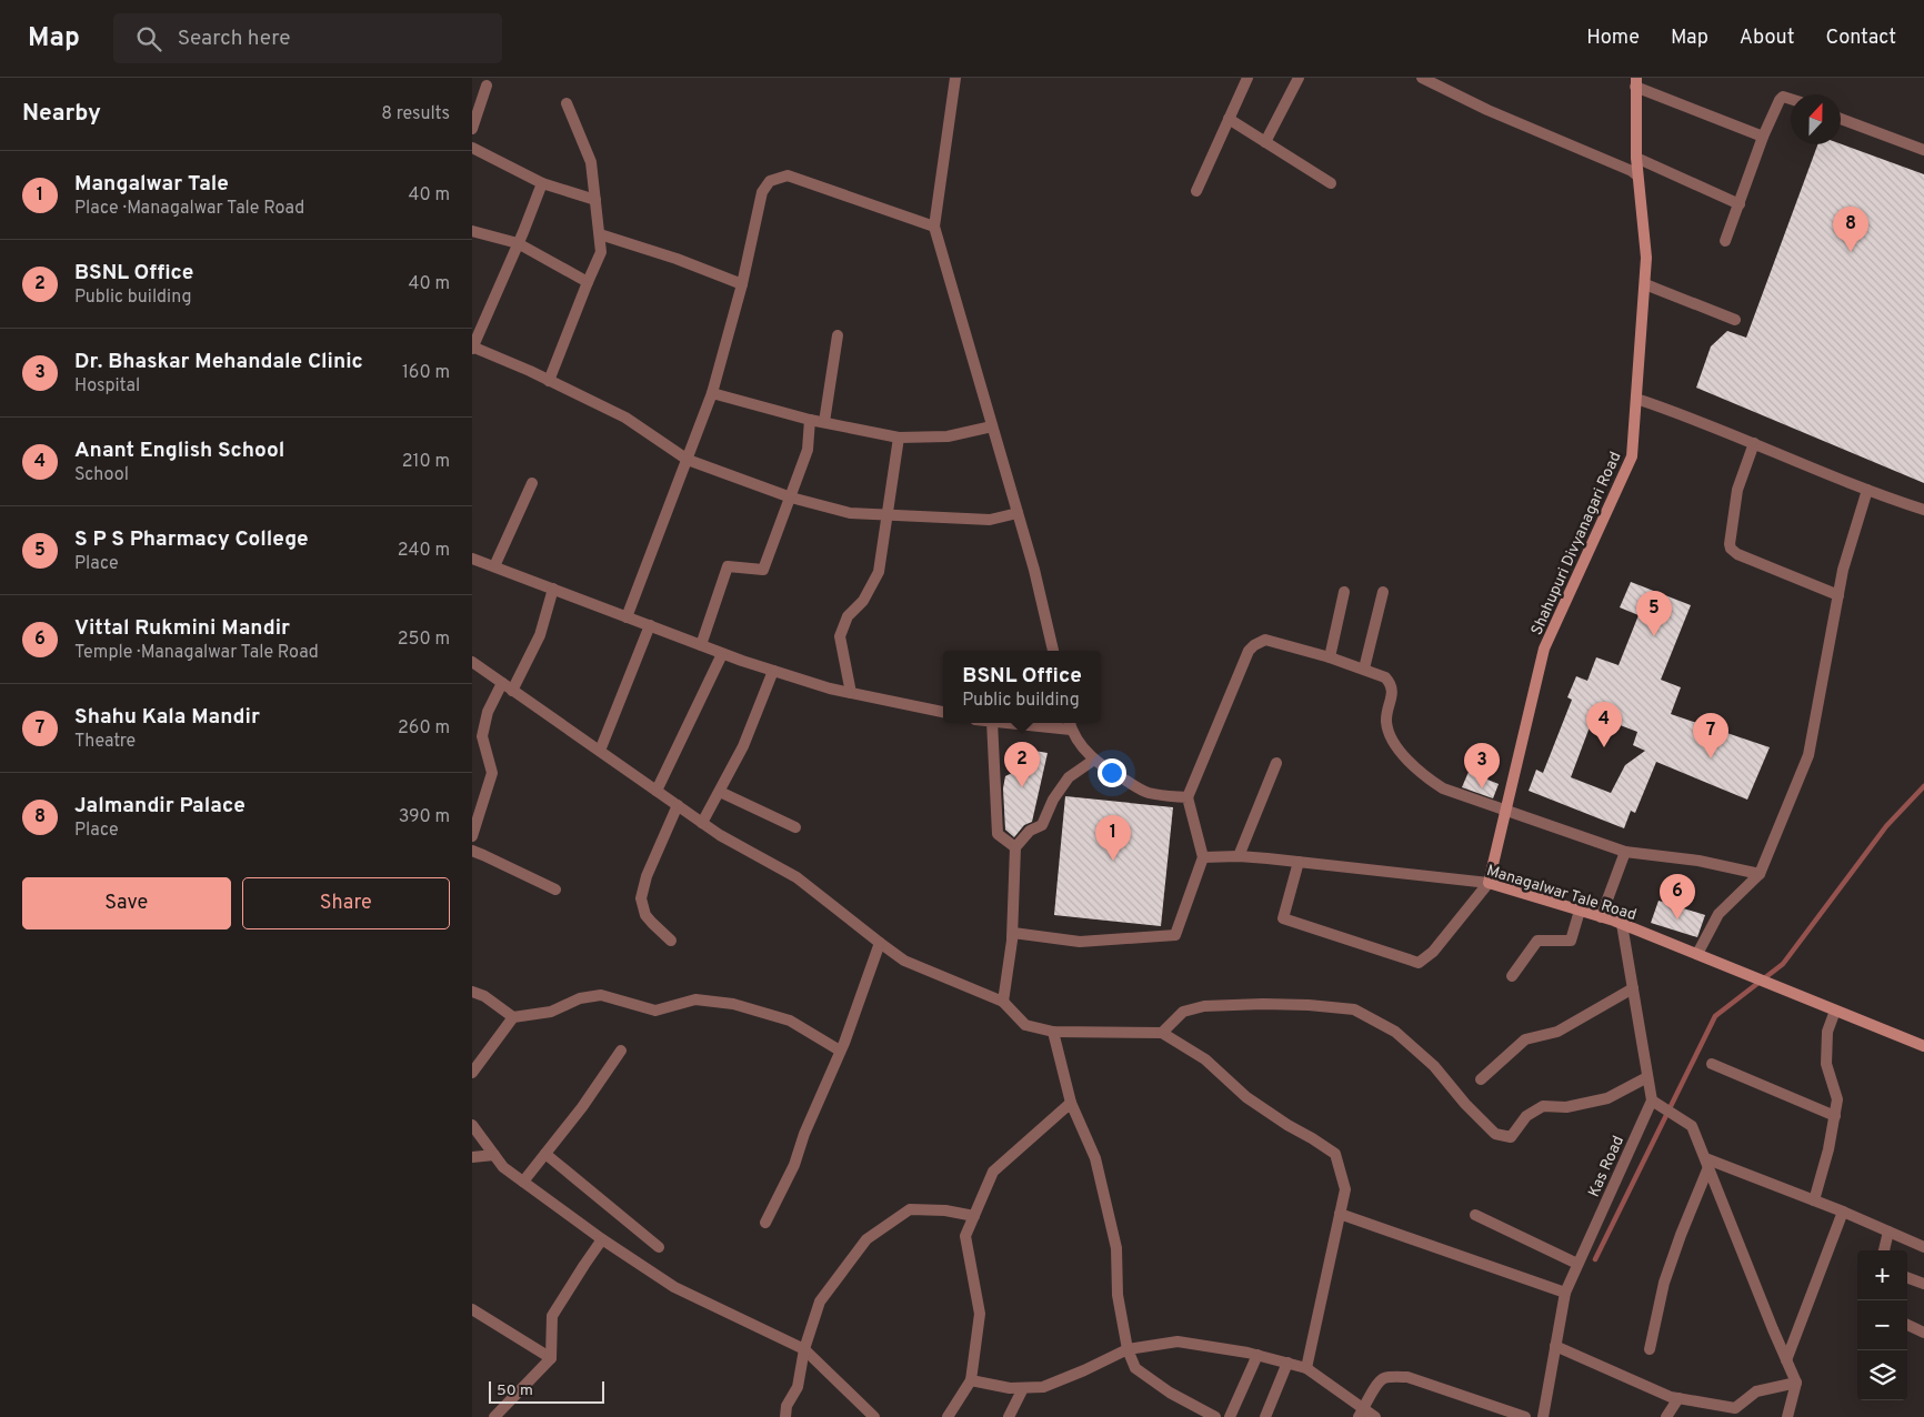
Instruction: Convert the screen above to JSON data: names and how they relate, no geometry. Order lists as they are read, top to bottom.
{
  "streets": {
    "main road": ["Shahupuri Divyanagari Road", "Managalwar Tale Road"],
    "street": ["Kas Road"]
  },
  "crossings": [
    ["Shahupuri Divyanagari Road", "Managalwar Tale Road"]
  ],
  "scale_bar": "50 m",
  "north": "top",
  "page": {
    "header": "Map",
    "search": "Search here",
    "nav": [
      "Home",
      "Map",
      "About",
      "Contact"
    ],
    "heading": ["Nearby", "8 results"],
    "list": [
      {
        "mark": "1",
        "name": "Mangalwar Tale",
        "note": "Place · Managalwar Tale Road",
        "value": "40 m"
      },
      {
        "mark": "2",
        "name": "BSNL Office",
        "note": "Public building",
        "value": "40 m"
      },
      {
        "mark": "3",
        "name": "Dr. Bhaskar Mehandale Clinic",
        "note": "Hospital",
        "value": "160 m"
      },
      {
        "mark": "4",
        "name": "Anant English School",
        "note": "School",
        "value": "210 m"
      },
      {
        "mark": "5",
        "name": "S P S Pharmacy College",
        "note": "Place",
        "value": "240 m"
      },
      {
        "mark": "6",
        "name": "Vittal Rukmini Mandir",
        "note": "Temple · Managalwar Tale Road",
        "value": "250 m"
      },
      {
        "mark": "7",
        "name": "Shahu Kala Mandir",
        "note": "Theatre",
        "value": "260 m"
      },
      {
        "mark": "8",
        "name": "Jalmandir Palace",
        "note": "Place",
        "value": "390 m"
      }
    ],
    "pins": [
      "8",
      "5",
      "4",
      "7",
      "2",
      "3",
      "1",
      "6"
    ],
    "popup": ["BSNL Office", "Public building"],
    "buttons": ["Save", "Share"],
    "map_buttons": ["+", "−"],
    "scale": "50 m"
  }
}
